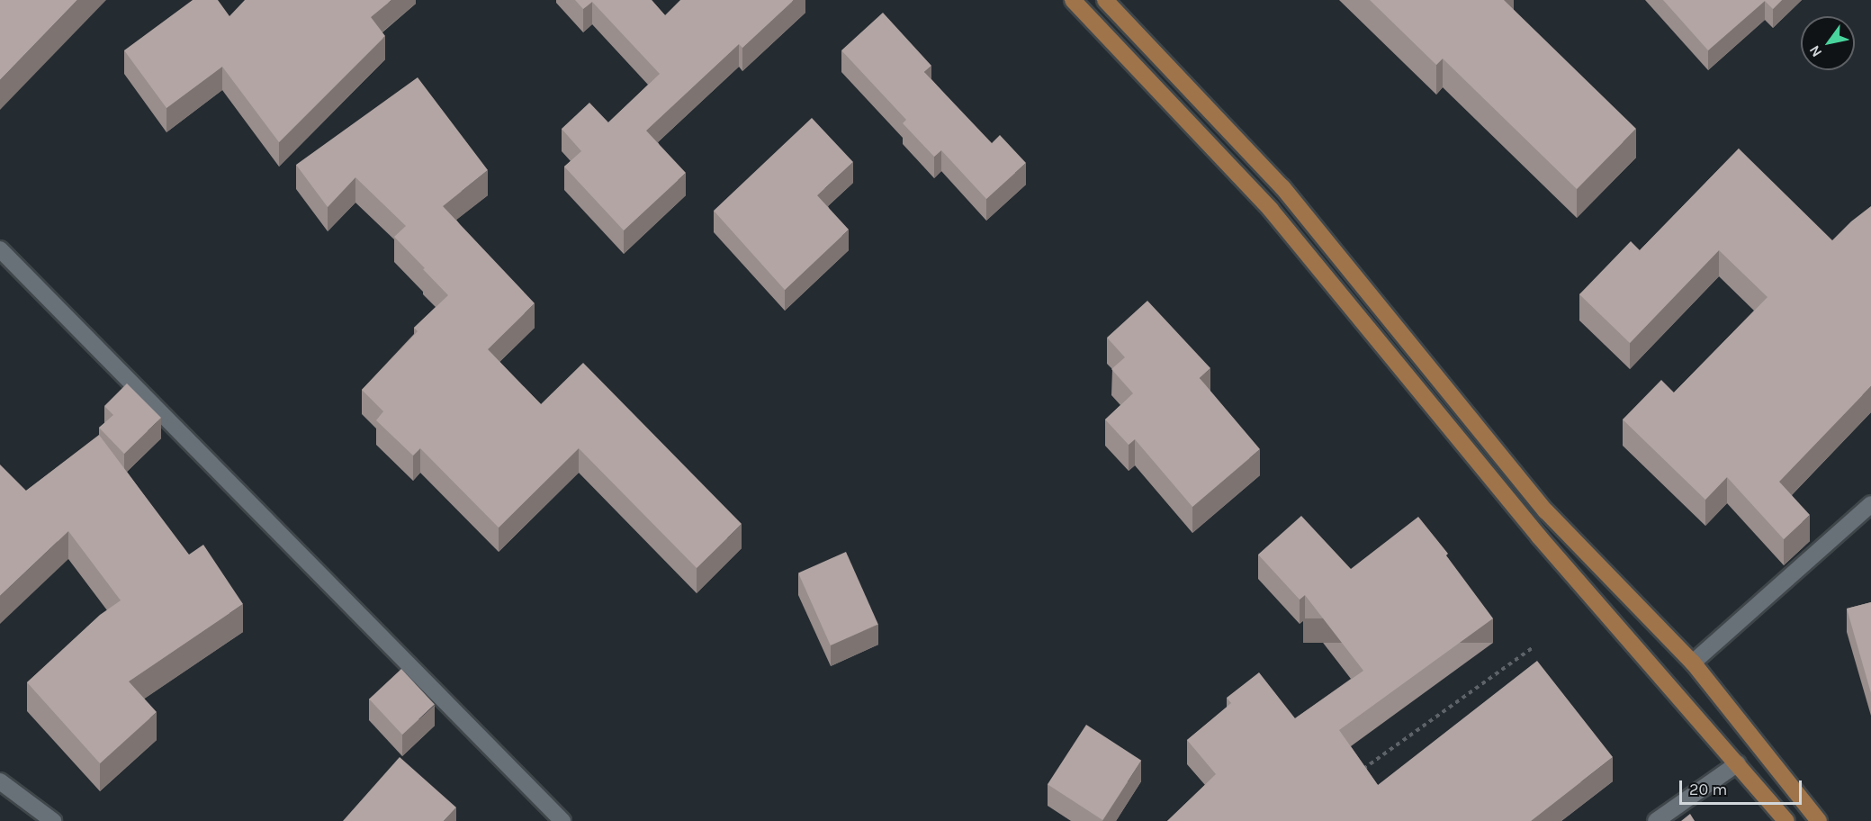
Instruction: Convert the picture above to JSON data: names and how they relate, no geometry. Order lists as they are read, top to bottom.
{
  "scale_bar": "20 m",
  "north": "bottom left"
}
